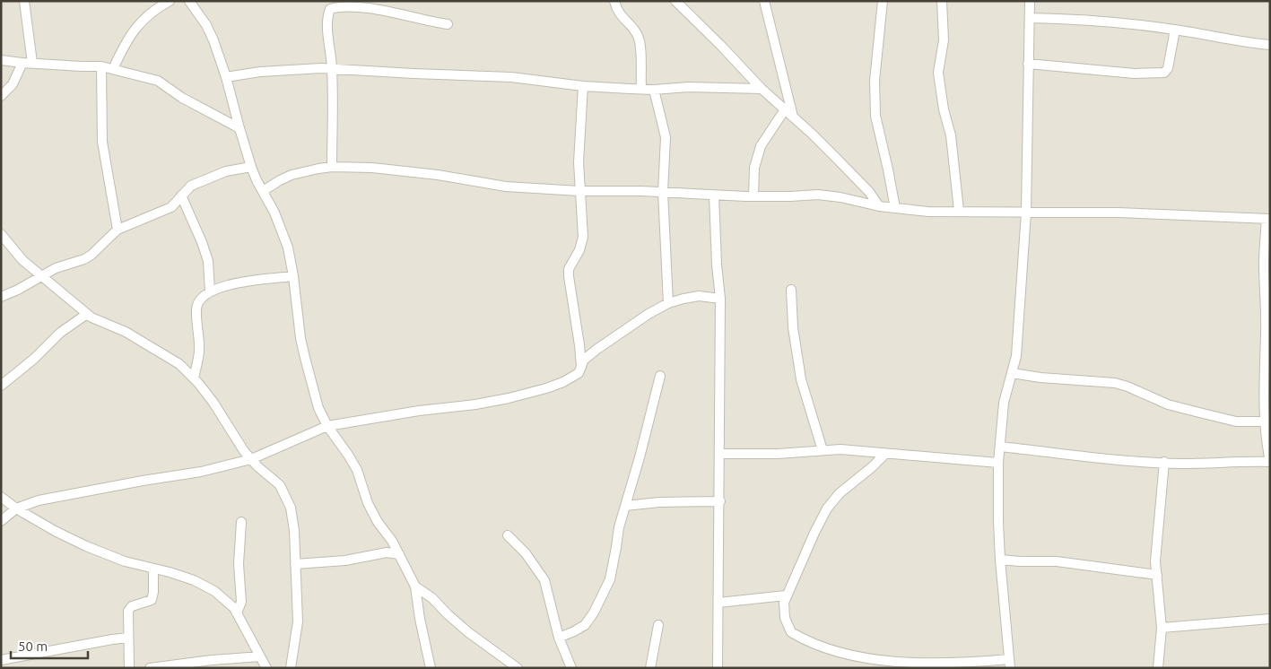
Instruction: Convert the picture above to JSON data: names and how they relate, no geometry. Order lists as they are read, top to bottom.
{
  "scale_bar": "50 m"
}
